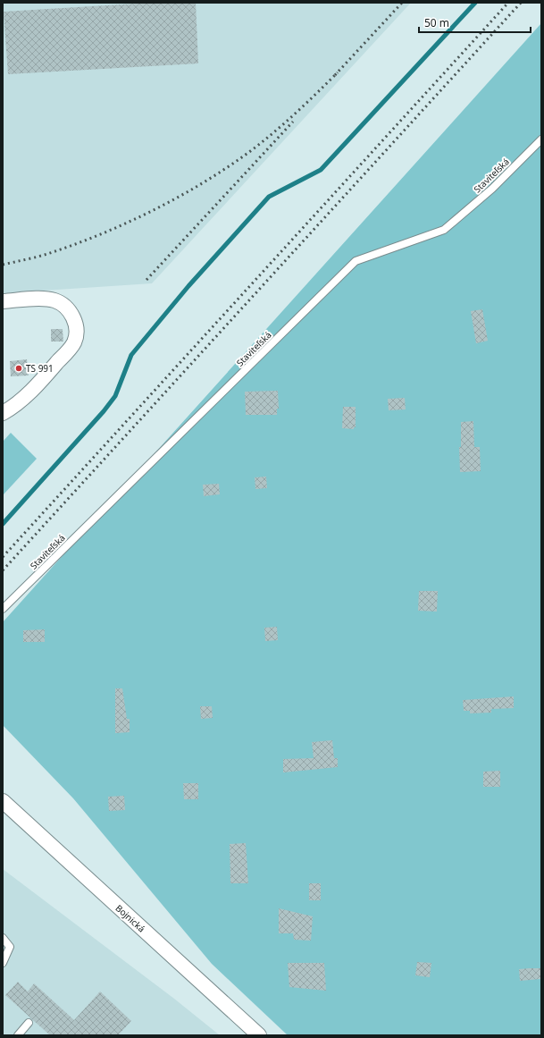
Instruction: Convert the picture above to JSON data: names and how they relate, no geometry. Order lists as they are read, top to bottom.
{
  "streets": {
    "street": ["Bojnická"],
    "lane": ["Staviteľská"]
  },
  "places": ["TS 991"],
  "scale_bar": "50 m"
}
